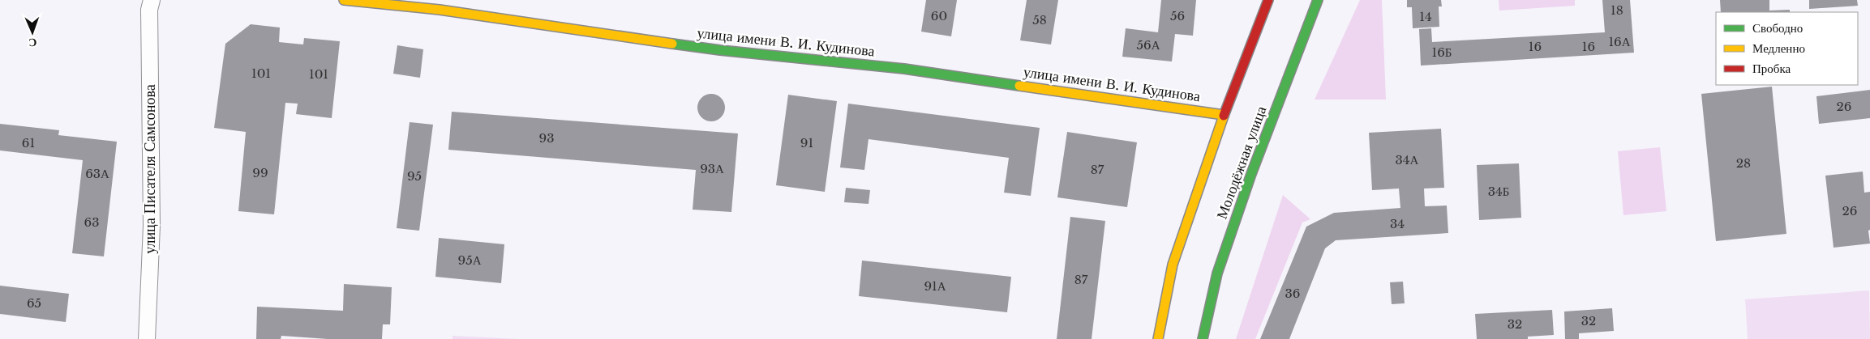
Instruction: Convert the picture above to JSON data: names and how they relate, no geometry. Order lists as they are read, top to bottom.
{
  "streets": {
    "street": ["улица имени В. И. Кудинова", "Молодёжная улица", "улица Писателя Самсонова"]
  },
  "house_numbers": [
    "18",
    "60",
    "56",
    "14",
    "58",
    "16А",
    "56А",
    "16",
    "16",
    "16Б",
    "101",
    "101",
    "26",
    "93",
    "61",
    "91",
    "34А",
    "28",
    "93А",
    "87",
    "99",
    "63А",
    "95",
    "34Б",
    "26",
    "63",
    "34",
    "95А",
    "87",
    "91А",
    "36",
    "65",
    "32",
    "32"
  ],
  "legend": ["Свободно", "Медленно", "Пробка"],
  "north": "bottom"
}
